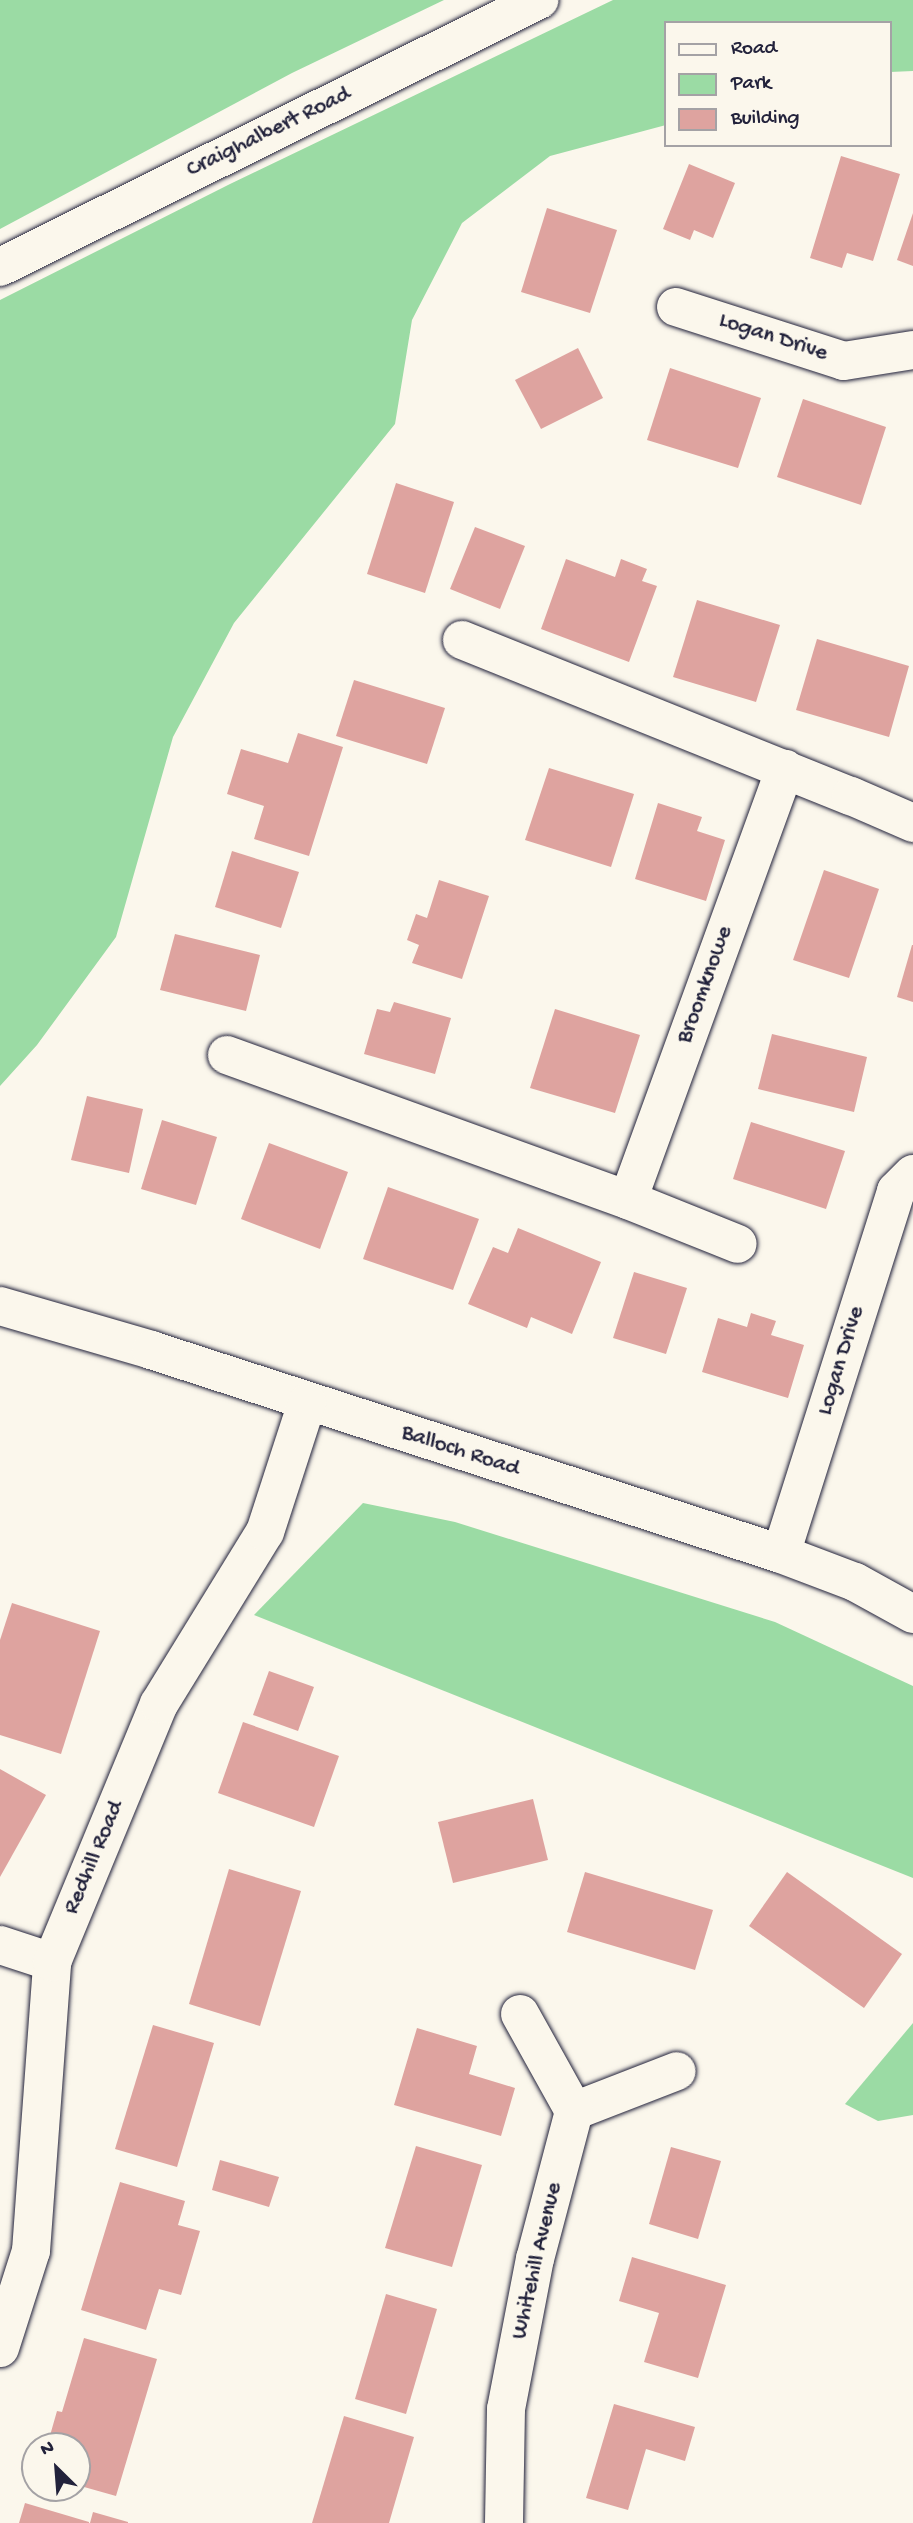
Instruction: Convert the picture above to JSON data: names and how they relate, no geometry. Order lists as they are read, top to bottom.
{
  "streets": {
    "street": [
      "Craighalbert Road",
      "Logan Drive",
      "Broomknowe",
      "Balloch Road",
      "Redhill Road",
      "Whitehill Avenue"
    ]
  },
  "crossings": [
    ["Logan Drive", "Balloch Road"],
    ["Balloch Road", "Redhill Road"]
  ],
  "legend": ["Road", "Park", "Building"],
  "north": "top left"
}
